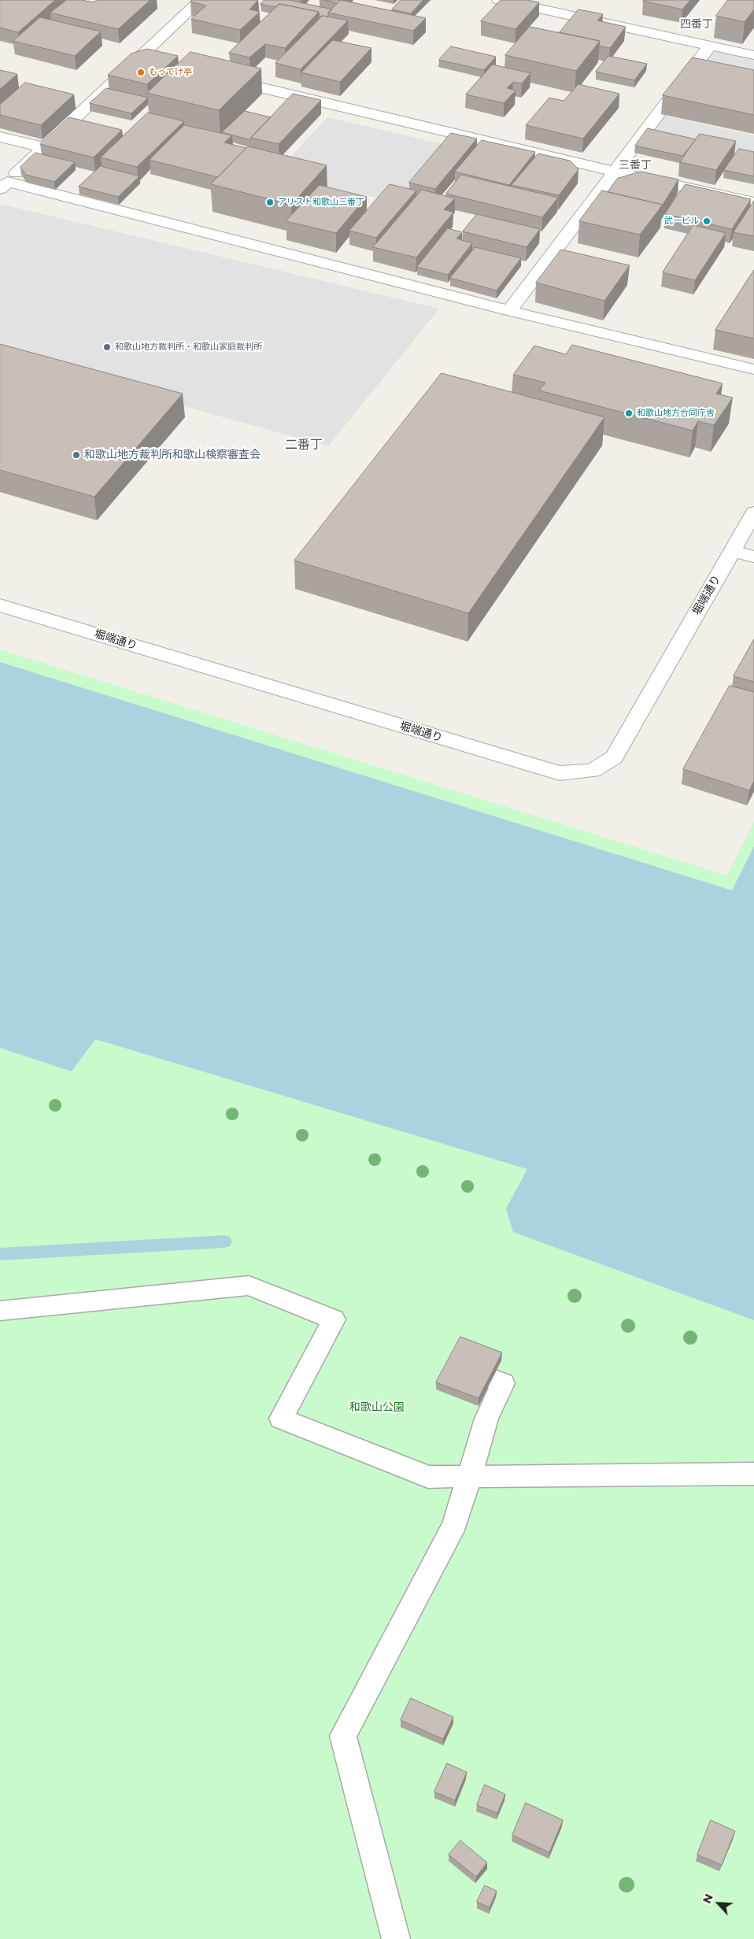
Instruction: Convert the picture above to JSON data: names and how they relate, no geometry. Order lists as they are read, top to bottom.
{
  "streets": {
    "street": ["堀端通り"]
  },
  "districts": ["四番丁", "三番丁", "二番丁"],
  "parks": ["和歌山公園"],
  "places": [
    "もってけ亭",
    "アリスト和歌山三番丁",
    "武一ビル",
    "和歌山地方裁判所・和歌山家庭裁判所",
    "和歌山地方合同庁舎",
    "和歌山地方裁判所和歌山検察審査会"
  ],
  "north": "top left"
}
